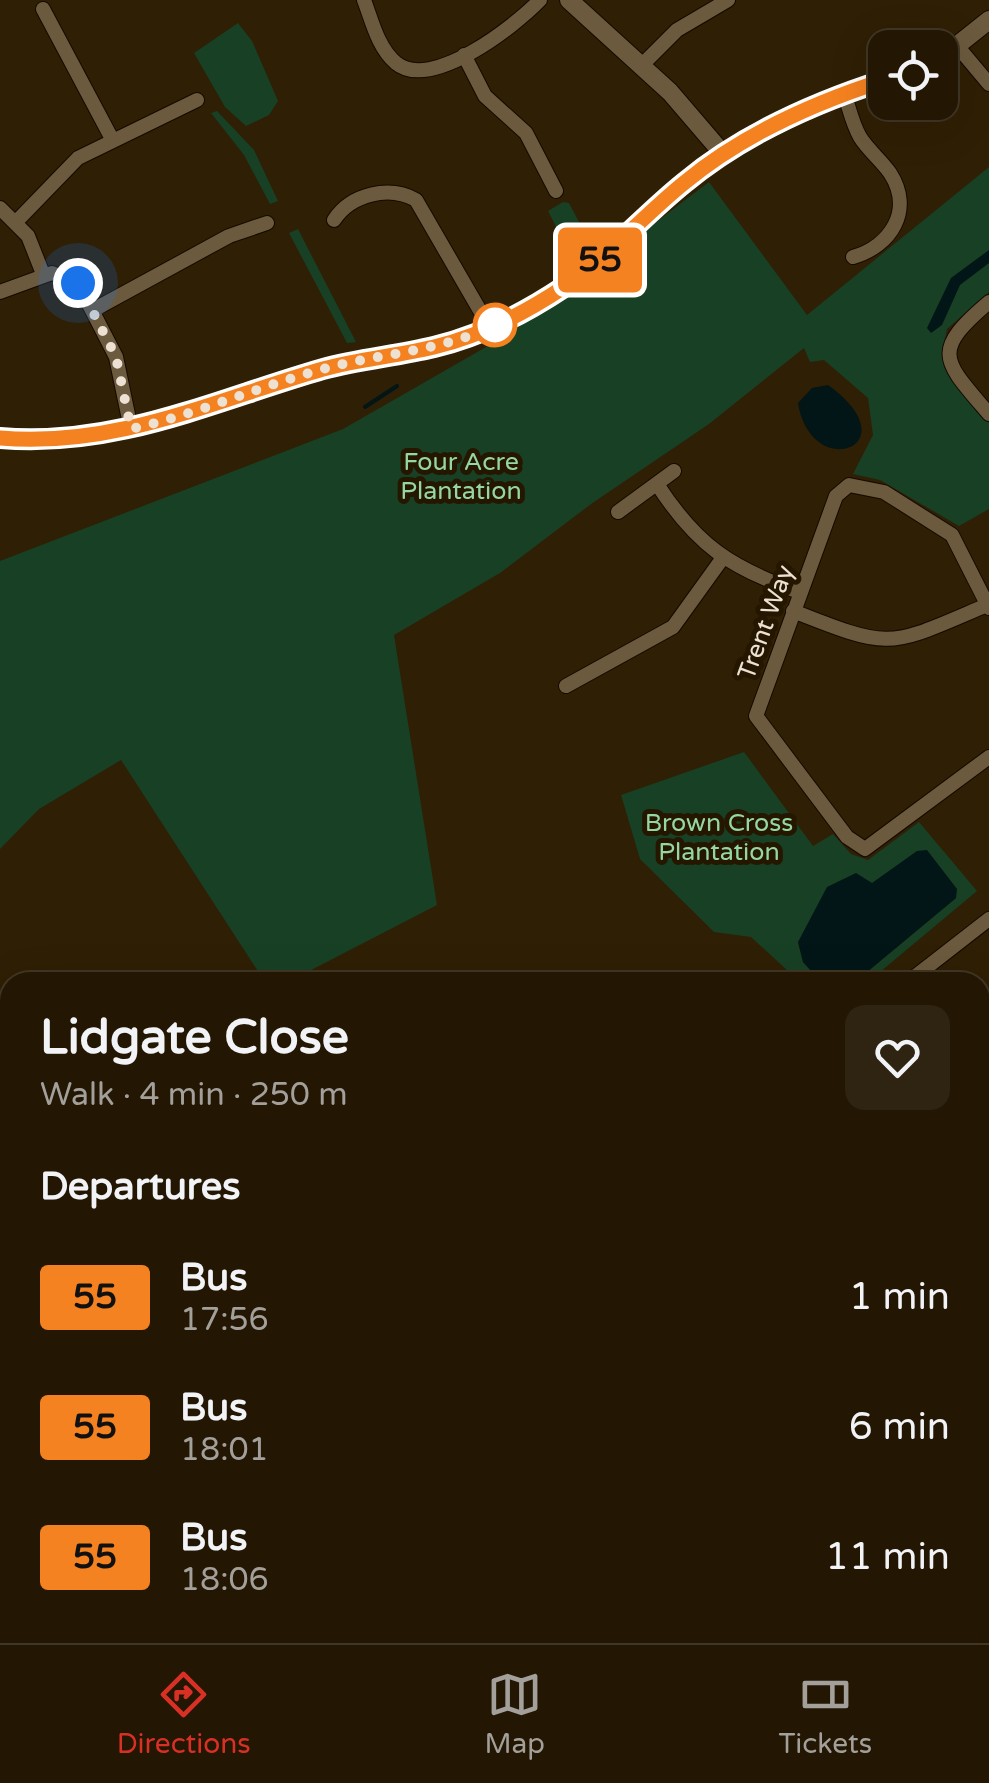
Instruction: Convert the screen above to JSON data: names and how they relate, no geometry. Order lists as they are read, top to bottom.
{
  "streets": {
    "street": ["Trent Way"]
  },
  "parks": ["Four Acre Plantation", "Brown Cross Plantation"],
  "lines": ["bus line 55"],
  "page": {
    "on_map": "55",
    "heading": [
      ["Lidgate Close", "Walk · 4 min · 250 m"],
      "Departures"
    ],
    "list": [
      {
        "mark": "55",
        "name": "Bus",
        "note": "17:56",
        "value": "1 min"
      },
      {
        "mark": "55",
        "name": "Bus",
        "note": "18:01",
        "value": "6 min"
      },
      {
        "mark": "55",
        "name": "Bus",
        "note": "18:06",
        "value": "11 min"
      }
    ],
    "tabs": ["Directions", "Map", "Tickets"]
  }
}
